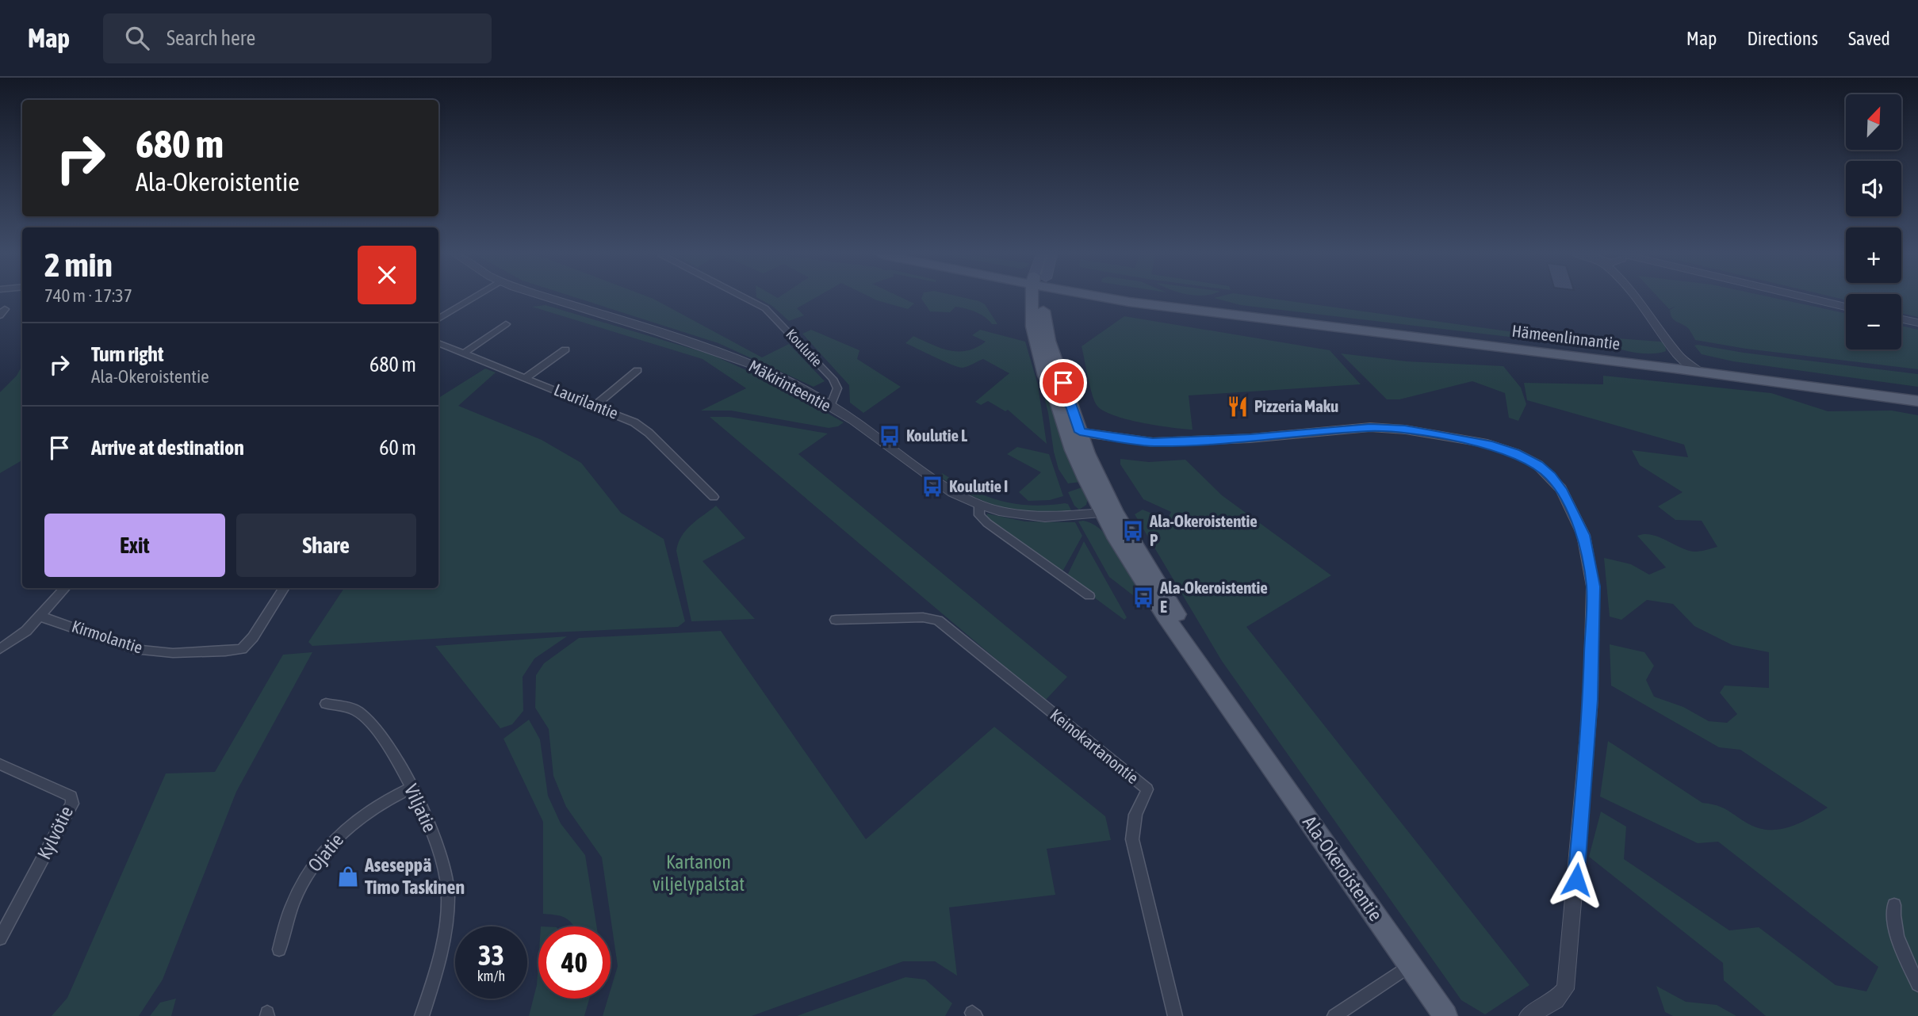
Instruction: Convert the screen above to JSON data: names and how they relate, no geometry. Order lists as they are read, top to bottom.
{
  "streets": {
    "main road": ["Hämeenlinnantie", "Ala-Okeroistentie"],
    "street": [
      "Koulutie",
      "Mäkirinteentie",
      "Laurilantie",
      "Kirmolantie",
      "Keinokartanontie",
      "Viljatie",
      "Kylvötie",
      "Ojatie"
    ]
  },
  "crossings": [
    ["Koulutie", "Mäkirinteentie"],
    ["Mäkirinteentie", "Ala-Okeroistentie"],
    ["Viljatie", "Ojatie"]
  ],
  "parks": ["Kartanon viljelypalstat"],
  "places": {
    "restaurant": ["Pizzeria Maku"],
    "bus stop": [
      "Koulutie L",
      "Koulutie I",
      "Ala-Okeroistentie P",
      "Ala-Okeroistentie E"
    ],
    "shop": ["Aseseppä Timo Taskinen"]
  },
  "north": "top right",
  "page": {
    "header": "Map",
    "search": "Search here",
    "nav": ["Map", "Directions", "Saved"],
    "map_buttons": ["+", "−"],
    "turn": ["680 m", "Ala-Okeroistentie"],
    "heading": ["2 min", "740 m · 17:37"],
    "list": [
      {
        "name": "Turn right",
        "note": "Ala-Okeroistentie",
        "value": "680 m"
      },
      {
        "name": "Arrive at destination",
        "value": "60 m"
      }
    ],
    "buttons": ["Exit", "Share"],
    "speed": "33 km/h",
    "limit": "40"
  }
}
